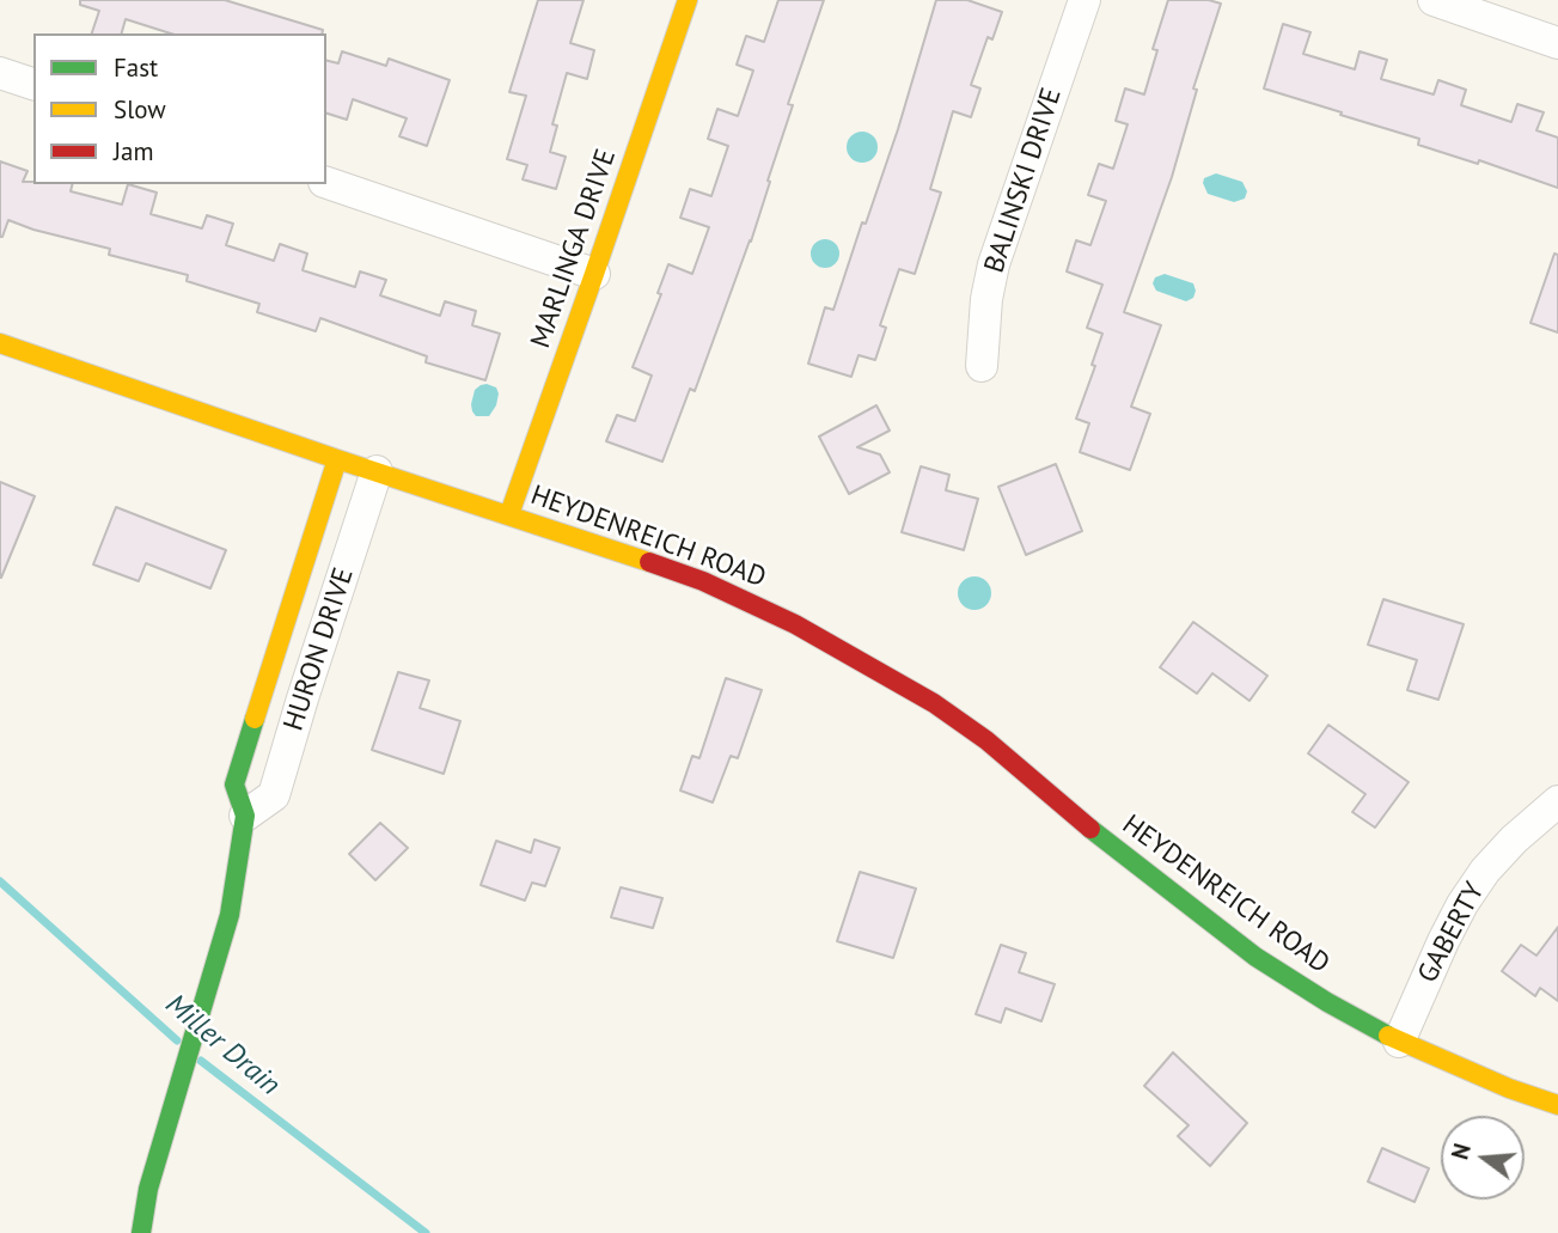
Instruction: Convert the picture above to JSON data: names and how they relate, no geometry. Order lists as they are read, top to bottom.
{
  "streets": {
    "street": [
      "BALINSKI DRIVE",
      "MARLINGA DRIVE",
      "HEYDENREICH ROAD",
      "HURON DRIVE",
      "GABERTY"
    ]
  },
  "crossings": [
    ["MARLINGA DRIVE", "HEYDENREICH ROAD"],
    ["HEYDENREICH ROAD", "HURON DRIVE"],
    ["HEYDENREICH ROAD", "GABERTY"]
  ],
  "water": ["Miller Drain"],
  "legend": ["Fast", "Slow", "Jam"],
  "north": "left"
}
